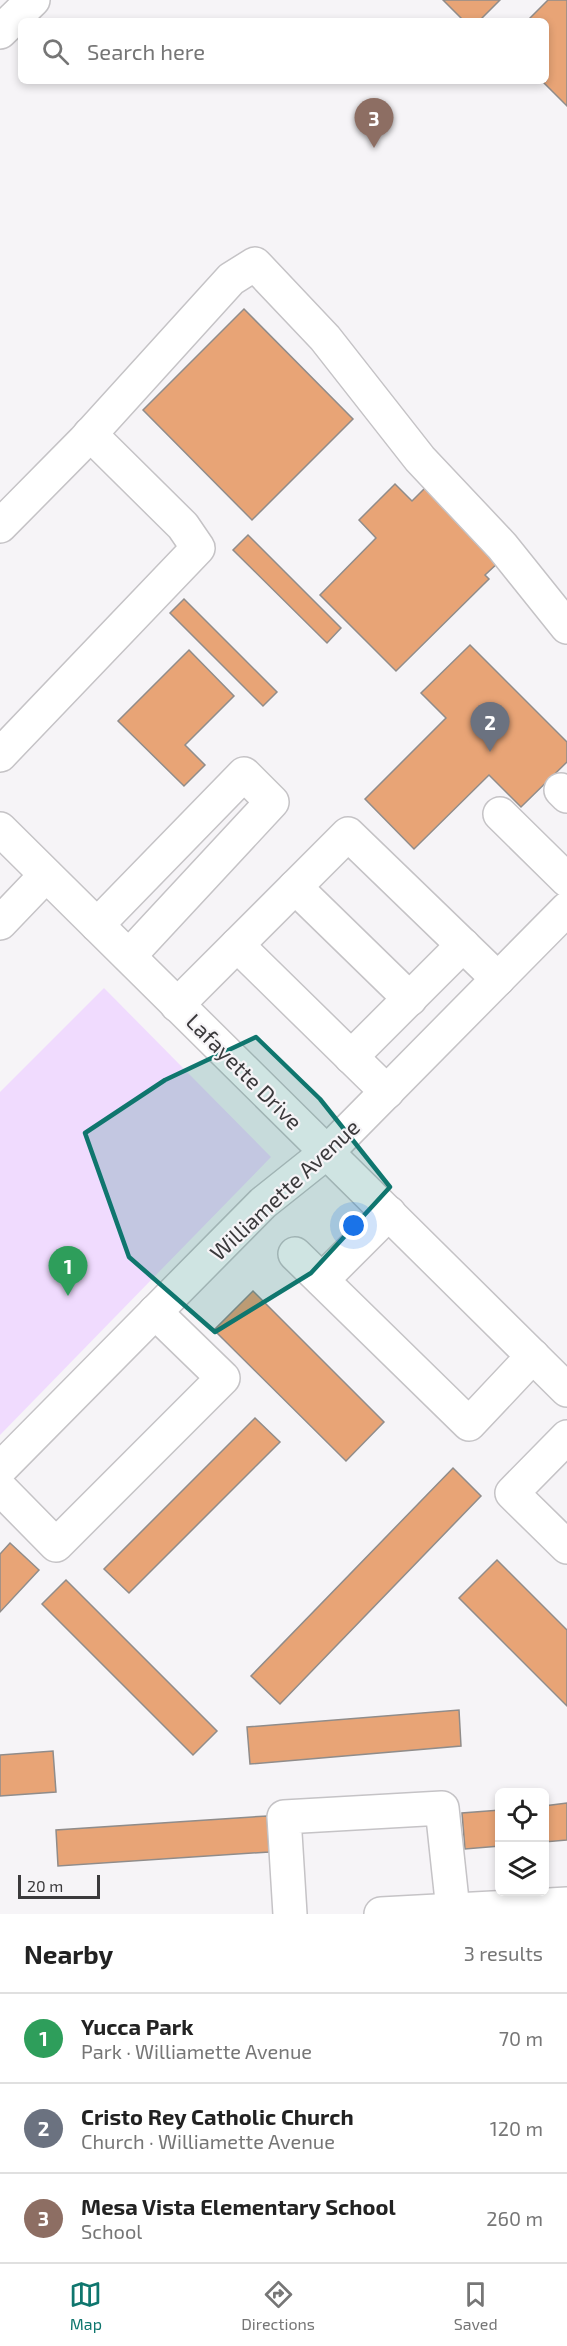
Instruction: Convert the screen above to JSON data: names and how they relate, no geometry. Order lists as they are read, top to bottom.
{
  "streets": {
    "street": ["Lafayette Drive", "Williamette Avenue"]
  },
  "crossings": [
    ["Lafayette Drive", "Williamette Avenue"]
  ],
  "scale_bar": "20 m",
  "page": {
    "search": "Search here",
    "pins": ["3", "2", "1"],
    "scale": "20 m",
    "heading": ["Nearby", "3 results"],
    "list": [
      {
        "mark": "1",
        "name": "Yucca Park",
        "note": "Park · Williamette Avenue",
        "value": "70 m"
      },
      {
        "mark": "2",
        "name": "Cristo Rey Catholic Church",
        "note": "Church · Williamette Avenue",
        "value": "120 m"
      },
      {
        "mark": "3",
        "name": "Mesa Vista Elementary School",
        "note": "School",
        "value": "260 m"
      }
    ],
    "nav": ["Map", "Directions", "Saved"]
  }
}
